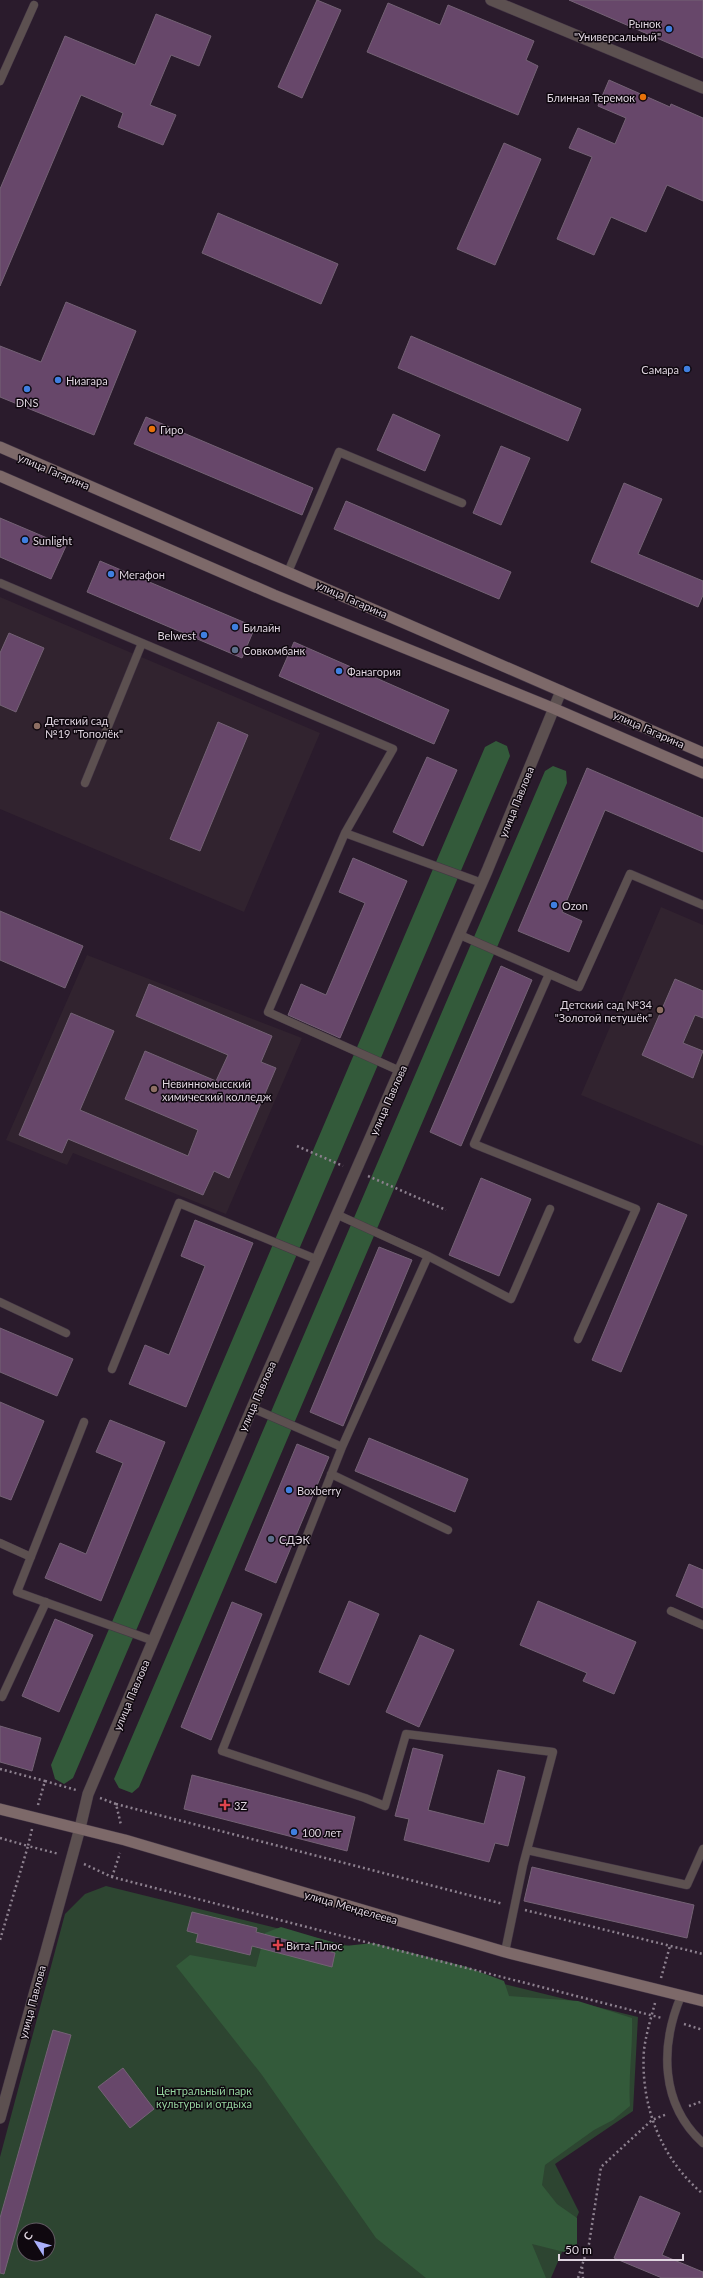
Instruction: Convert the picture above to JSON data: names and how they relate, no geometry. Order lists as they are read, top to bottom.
{
  "streets": {
    "main road": ["улица Гагарина", "улица Менделеева"],
    "street": ["улица Павлова"]
  },
  "crossings": [
    ["улица Гагарина", "улица Павлова"],
    ["улица Павлова", "улица Менделеева"]
  ],
  "parks": ["Центральный парк культуры и отдыха"],
  "places": {
    "other": [
      "Рынок \"Универсальный\"",
      "Блинная Теремок",
      "Самара",
      "Ниагара",
      "DNS",
      "Гиро",
      "Sunlight",
      "Мегафон",
      "Билайн",
      "Belwest",
      "Совкомбанк",
      "Фанагория",
      "Детский сад №19 \"Тополёк\"",
      "Ozon",
      "Детский сад №34 \"Золотой петушёк\"",
      "Невинномысский химический колледж",
      "Boxberry",
      "СДЭК",
      "100 лет"
    ],
    "health": ["3Z", "Вита-Плюс"]
  },
  "scale_bar": "50 m",
  "north": "top left"
}
